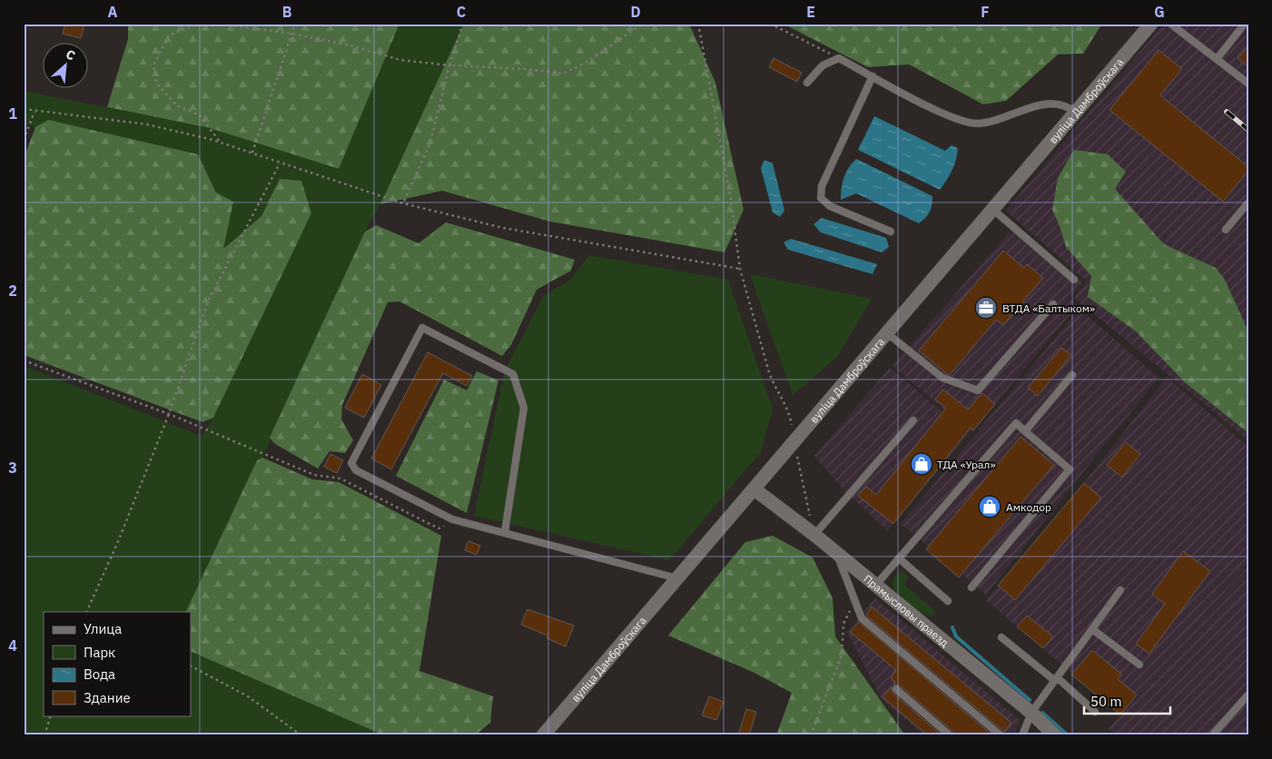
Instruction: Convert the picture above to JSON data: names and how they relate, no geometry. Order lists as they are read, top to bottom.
{
  "streets": {
    "street": ["вуліца Дамброўскага", "Прамысловы праезд"]
  },
  "crossings": [
    ["вуліца Дамброўскага", "Прамысловы праезд"]
  ],
  "places": {
    "office": ["ВТДА «Балтыком»"],
    "shop": ["ТДА «Урал»", "Амкодор"]
  },
  "legend": [
    "Улица",
    "Парк",
    "Вода",
    "Здание"
  ],
  "scale_bar": "50 m",
  "north": "top right",
  "grid": {
    "columns": [
      "A",
      "B",
      "C",
      "D",
      "E",
      "F",
      "G"
    ],
    "rows": [
      "1",
      "2",
      "3",
      "4"
    ]
  }
}
